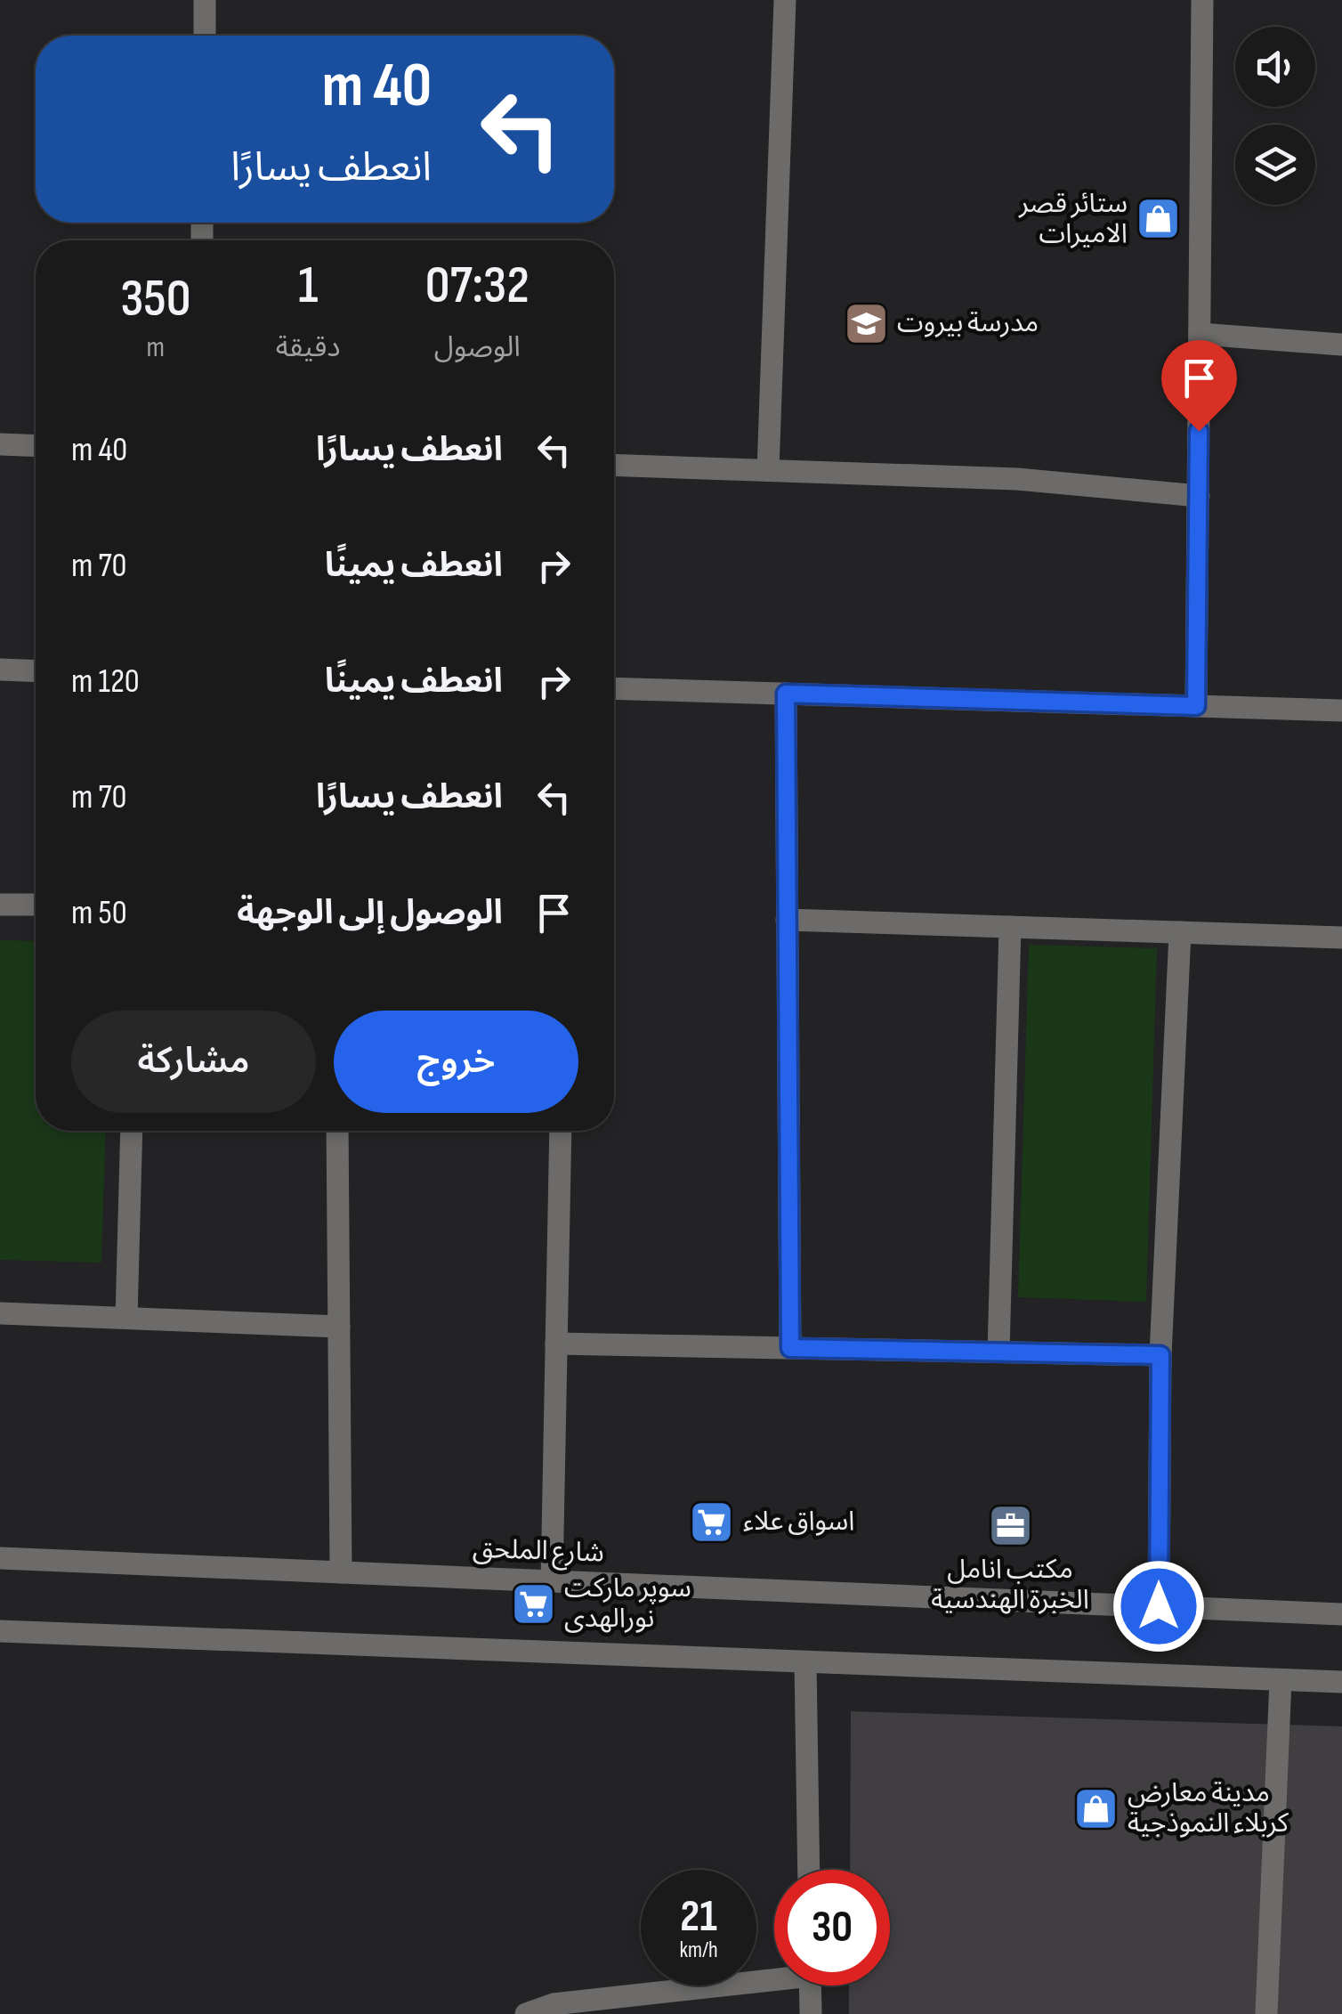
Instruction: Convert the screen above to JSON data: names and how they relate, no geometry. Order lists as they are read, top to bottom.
{
  "streets": {
    "street": ["شارع الملحق"]
  },
  "places": {
    "shop": ["ستائر قصر الاميرات", "مدينة معارض كربلاء النموذجية"],
    "school or university": ["مدرسة بيروت"],
    "supermarket": ["اسواق علاء", "سوپر مارکت نورالهدی"],
    "office": ["مكتب انامل الخبرة الهندسية"]
  },
  "page": {
    "turn": ["40 m", "انعطف يسارًا"],
    "eta": [
      "07:32",
      "الوصول",
      "1",
      "دقيقة",
      "350",
      "m"
    ],
    "list": [
      {
        "name": "انعطف يسارًا",
        "value": "40 m"
      },
      {
        "name": "انعطف يمينًا",
        "value": "70 m"
      },
      {
        "name": "انعطف يمينًا",
        "value": "120 m"
      },
      {
        "name": "انعطف يسارًا",
        "value": "70 m"
      },
      {
        "name": "الوصول إلى الوجهة",
        "value": "50 m"
      }
    ],
    "buttons": ["خروج", "مشاركة"],
    "speed": "21 km/h",
    "limit": "30"
  }
}
